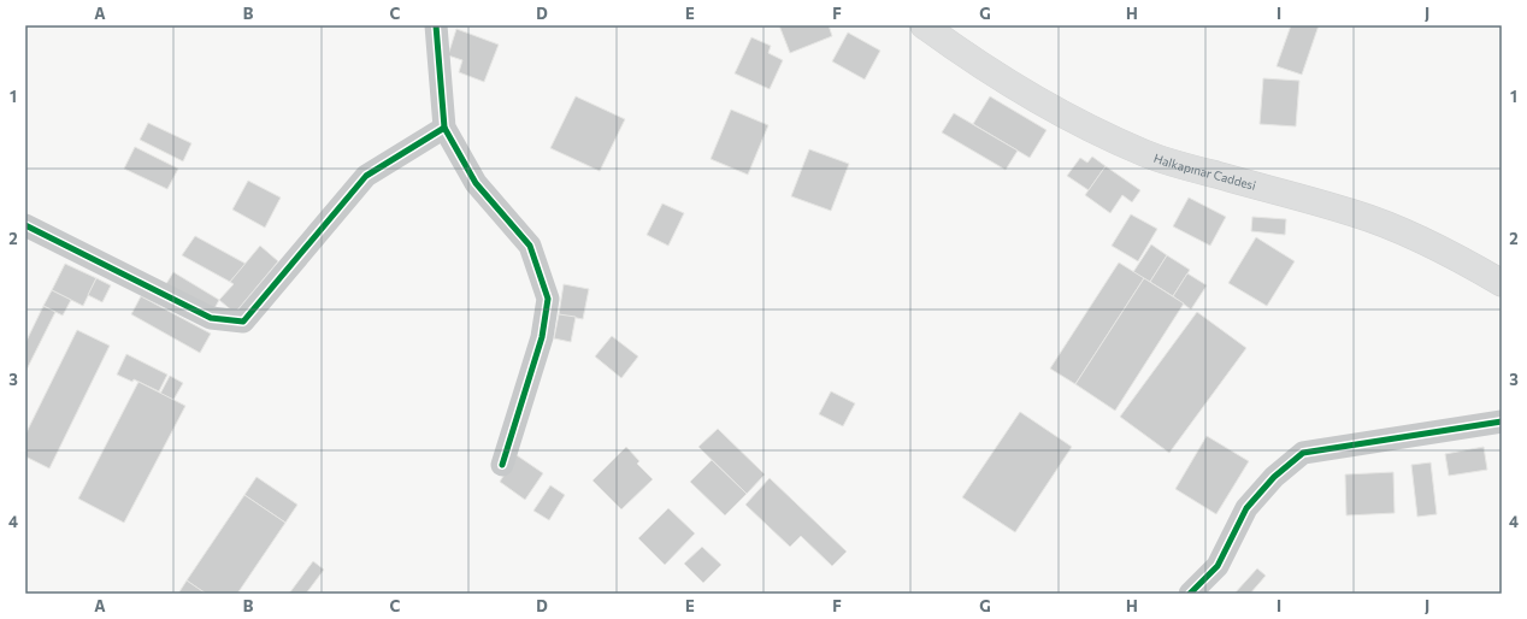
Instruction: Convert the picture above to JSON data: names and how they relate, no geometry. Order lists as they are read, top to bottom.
{
  "streets": {
    "main road": ["Halkapınar Caddesi"]
  },
  "grid": {
    "columns": [
      "A",
      "B",
      "C",
      "D",
      "E",
      "F",
      "G",
      "H",
      "I",
      "J"
    ],
    "rows": [
      "1",
      "2",
      "3",
      "4"
    ]
  }
}
